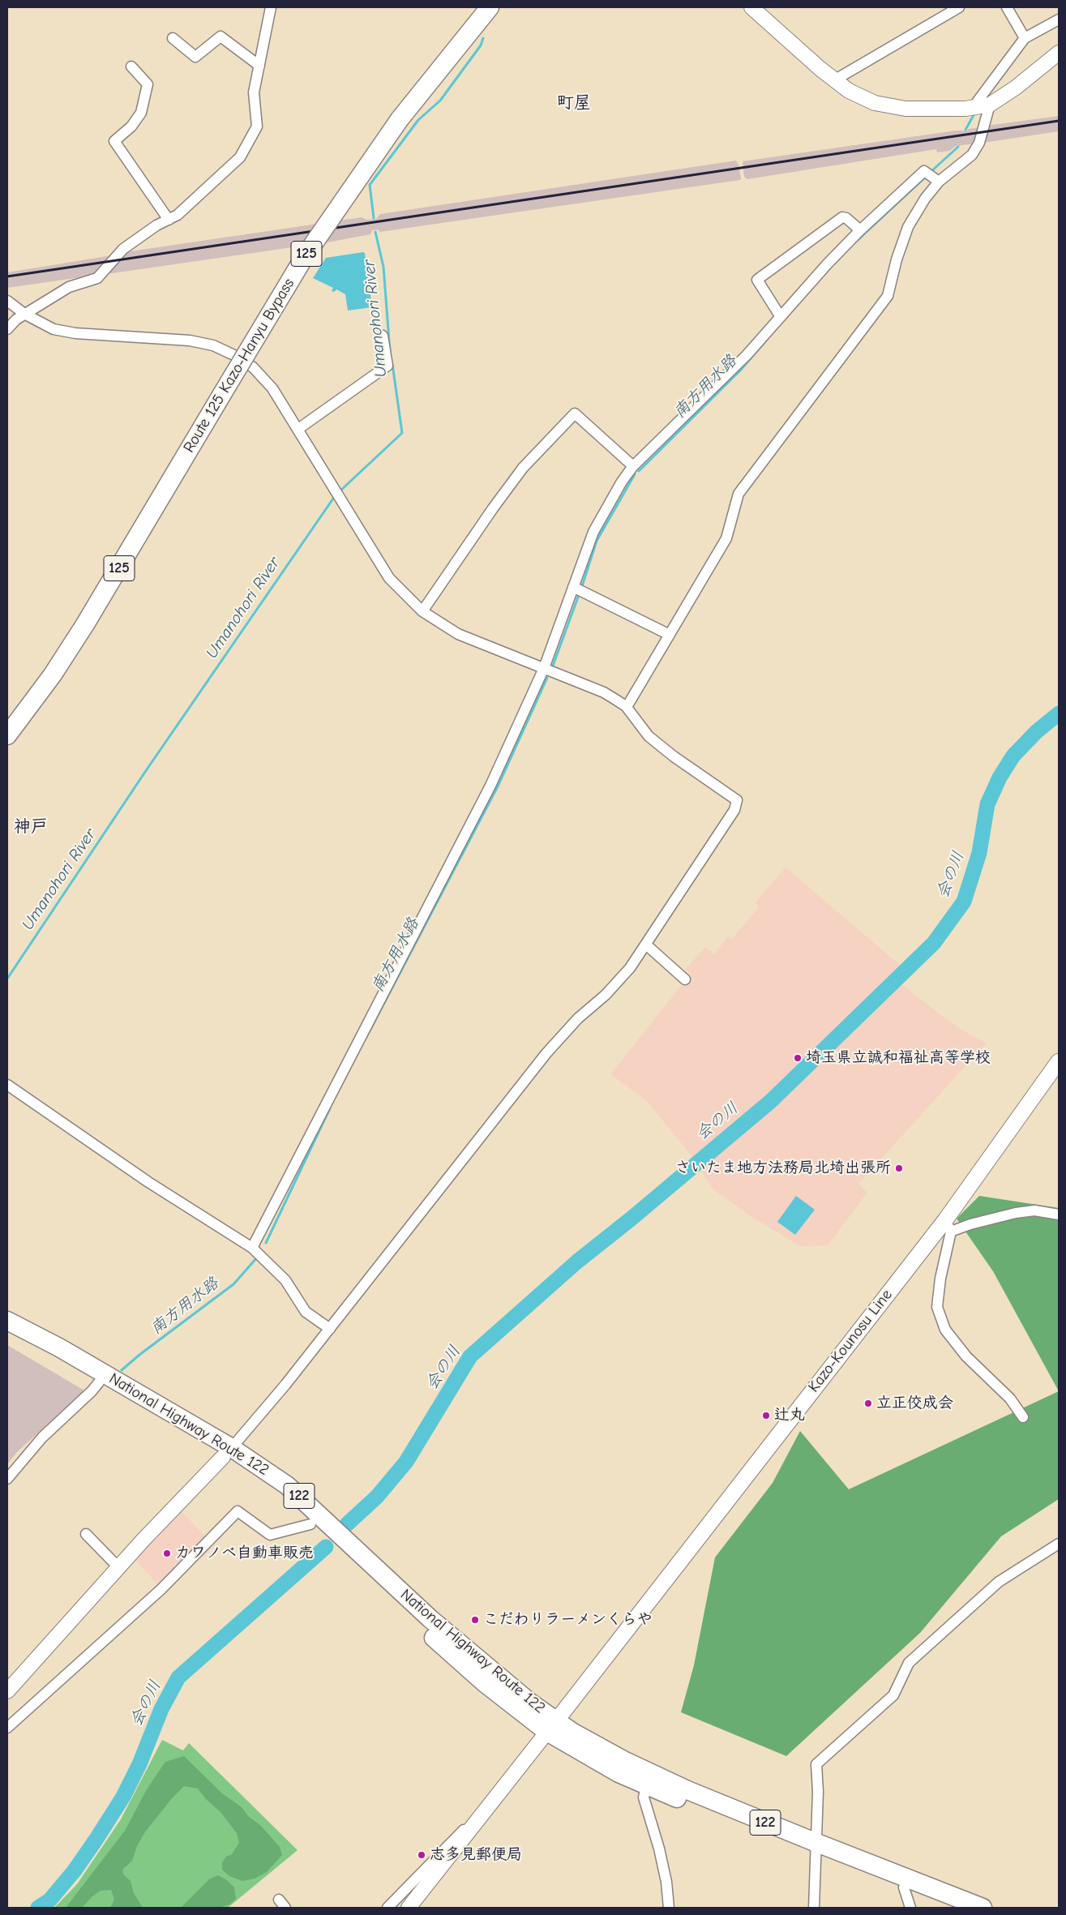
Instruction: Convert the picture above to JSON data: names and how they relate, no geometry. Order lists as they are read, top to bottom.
{
  "streets": {
    "highway": [
      "125",
      "Route 125 Kazo-Hanyu Bypass",
      "National Highway Route 122",
      "122"
    ],
    "main road": ["Kazo-Kounosu Line"]
  },
  "crossings": [
    ["Kazo-Kounosu Line", "National Highway Route 122"]
  ],
  "districts": ["町屋", "神戸"],
  "water": ["Umanohori River", "南方用水路", "会の川"],
  "places": [
    "埼玉県立誠和福祉高等学校",
    "さいたま地方法務局北埼出張所",
    "立正佼成会",
    "辻丸",
    "カワノベ自動車販売",
    "こだわりラーメンくらや",
    "志多見郵便局"
  ]
}
